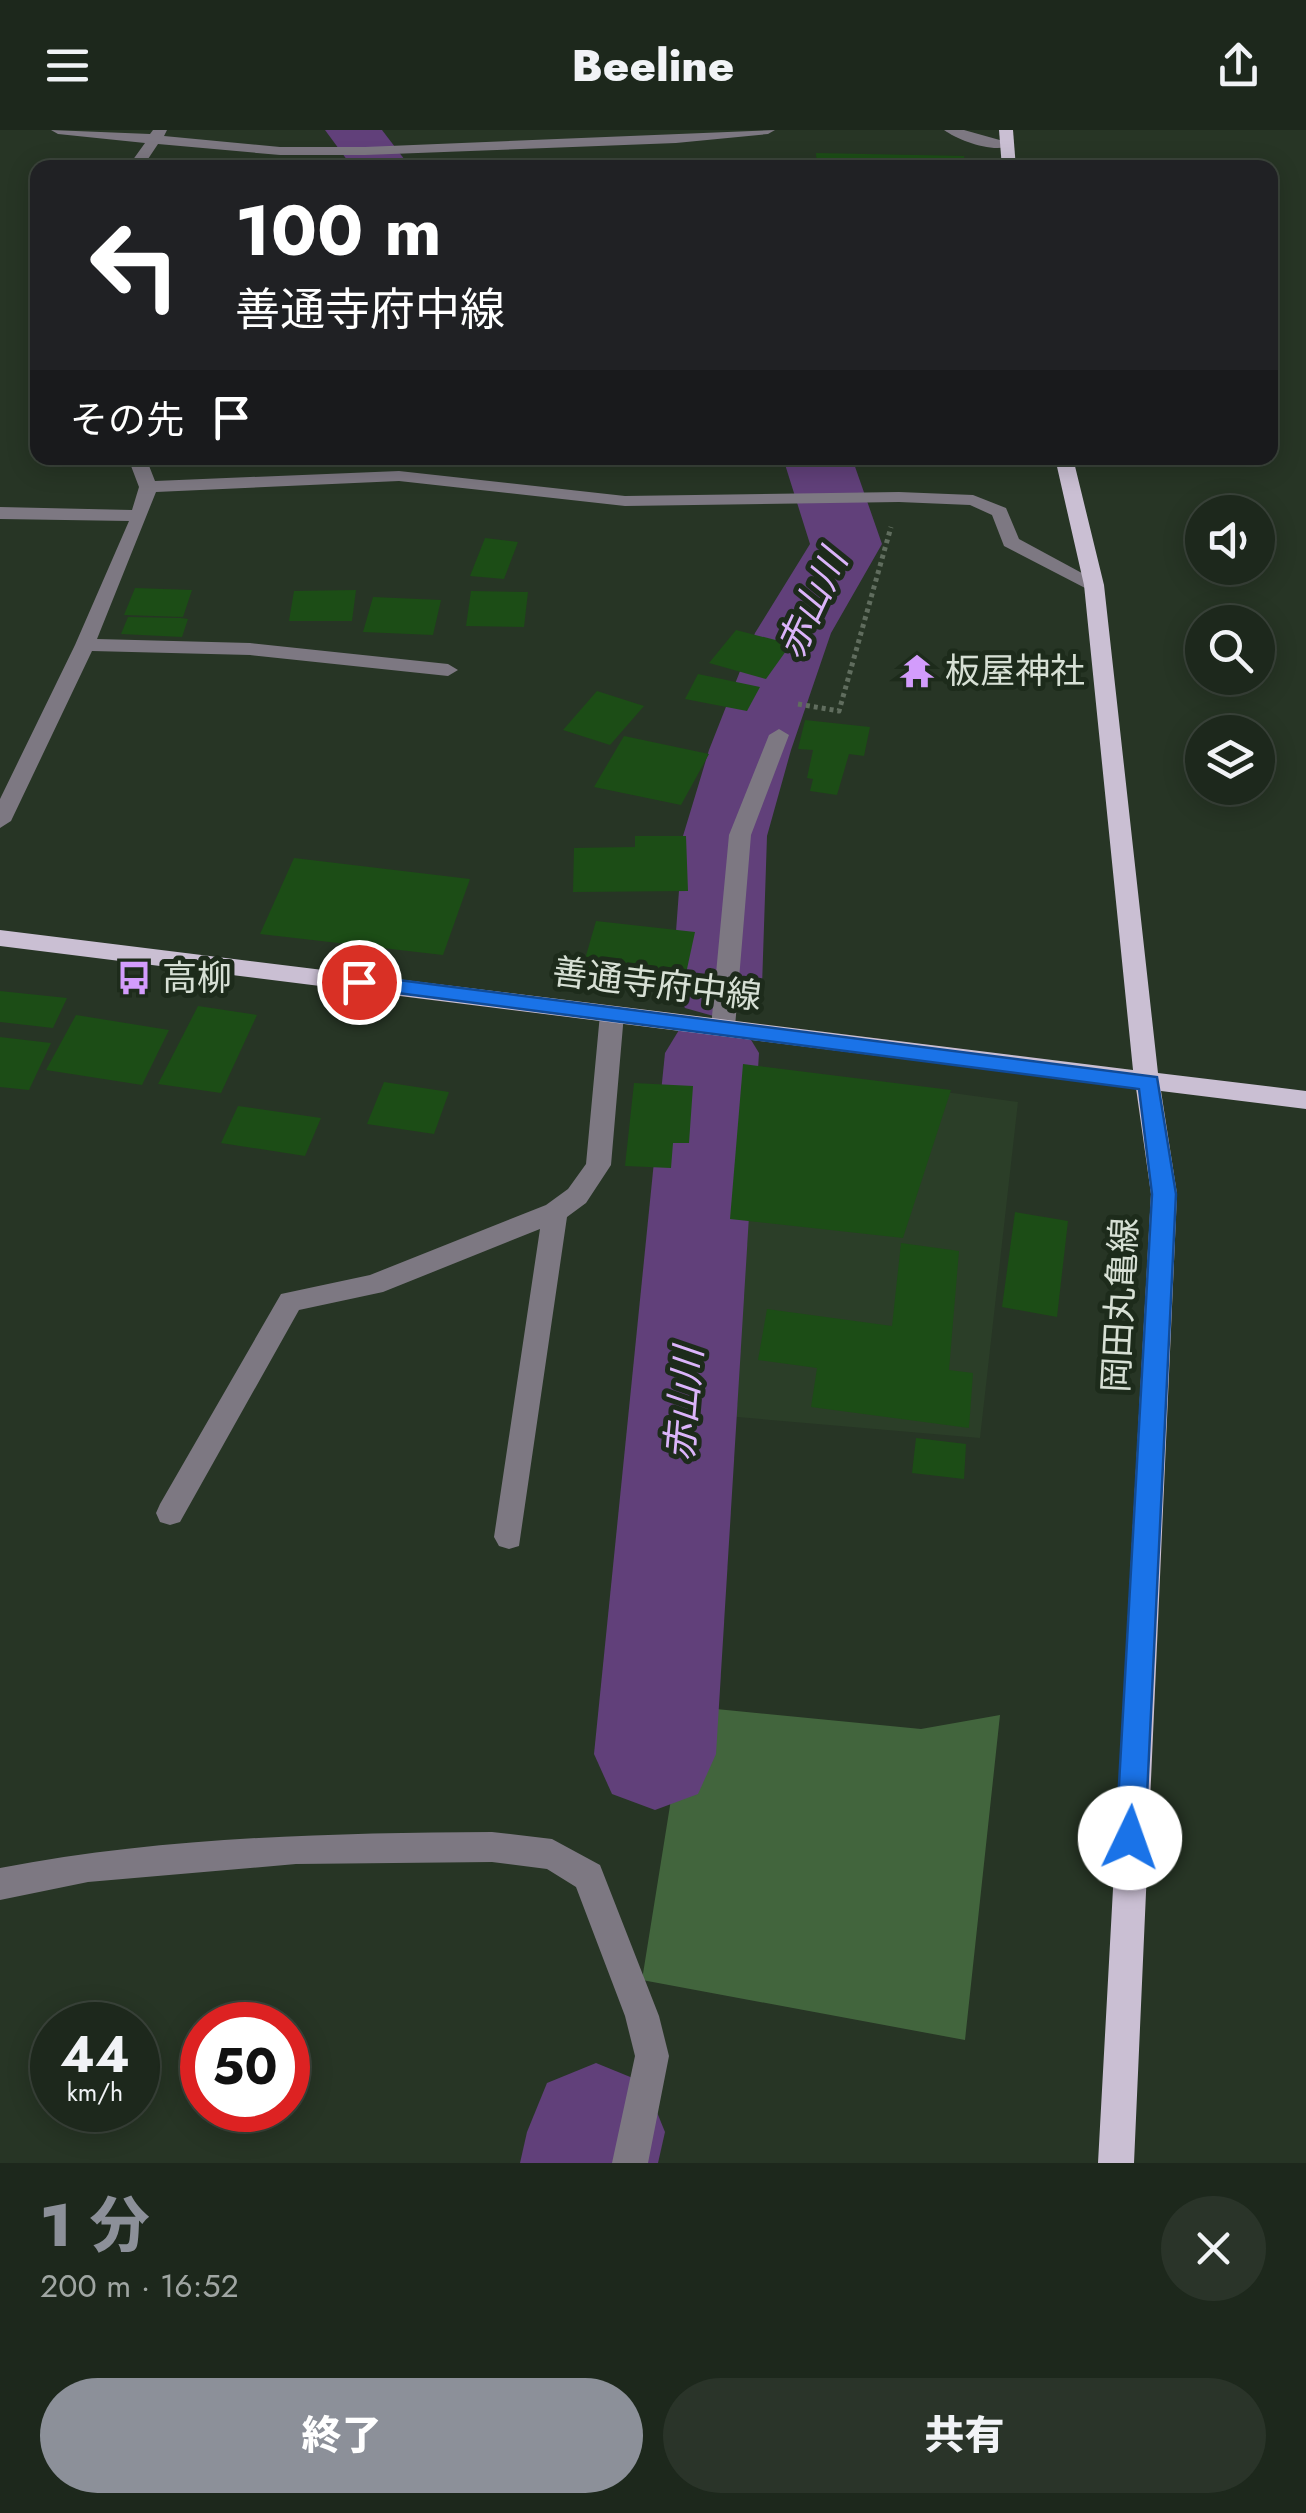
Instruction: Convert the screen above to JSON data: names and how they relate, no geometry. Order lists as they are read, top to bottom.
{
  "streets": {
    "main road": ["善通寺府中線", "岡田丸亀線"]
  },
  "crossings": [
    ["善通寺府中線", "岡田丸亀線"]
  ],
  "water": ["赤山川"],
  "places": {
    "temple": ["板屋神社"],
    "bus stop": ["高柳"]
  },
  "page": {
    "header": "Beeline",
    "turn": ["100 m", "善通寺府中線"],
    "then": "その先",
    "speed": "44 km/h",
    "limit": "50",
    "heading": ["1 分", "200 m · 16:52"],
    "buttons": ["終了", "共有"]
  }
}
